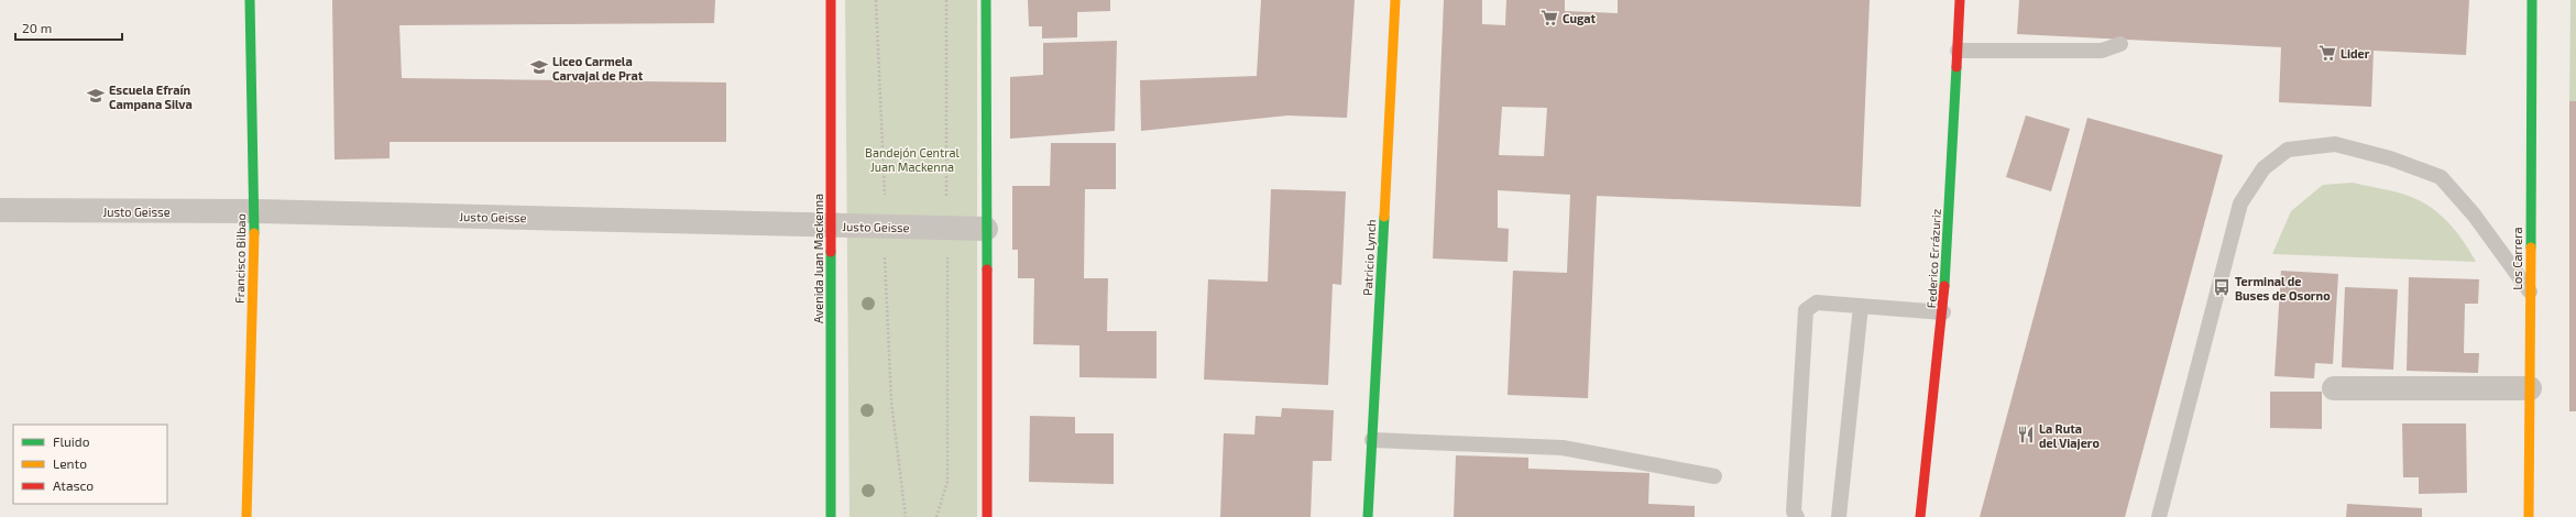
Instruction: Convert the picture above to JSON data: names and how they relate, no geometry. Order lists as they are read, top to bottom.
{
  "streets": {
    "main road": [
      "Patricio Lynch",
      "Francisco Bilbao",
      "Avenida Juan Mackenna",
      "Federico Errázuriz",
      "Los Carrera"
    ],
    "street": ["Justo Geisse"]
  },
  "crossings": [
    ["Justo Geisse", "Francisco Bilbao"],
    ["Justo Geisse", "Avenida Juan Mackenna"]
  ],
  "parks": ["Bandejón Central Juan Mackenna"],
  "places": {
    "supermarket": ["Cugat", "Lider"],
    "school or university": ["Liceo Carmela Carvajal de Prat", "Escuela Efraín Campana Silva"],
    "bus stop": ["Terminal de Buses de Osorno"],
    "restaurant": ["La Ruta del Viajero"]
  },
  "legend": ["Fluido", "Lento", "Atasco"],
  "scale_bar": "20 m"
}
